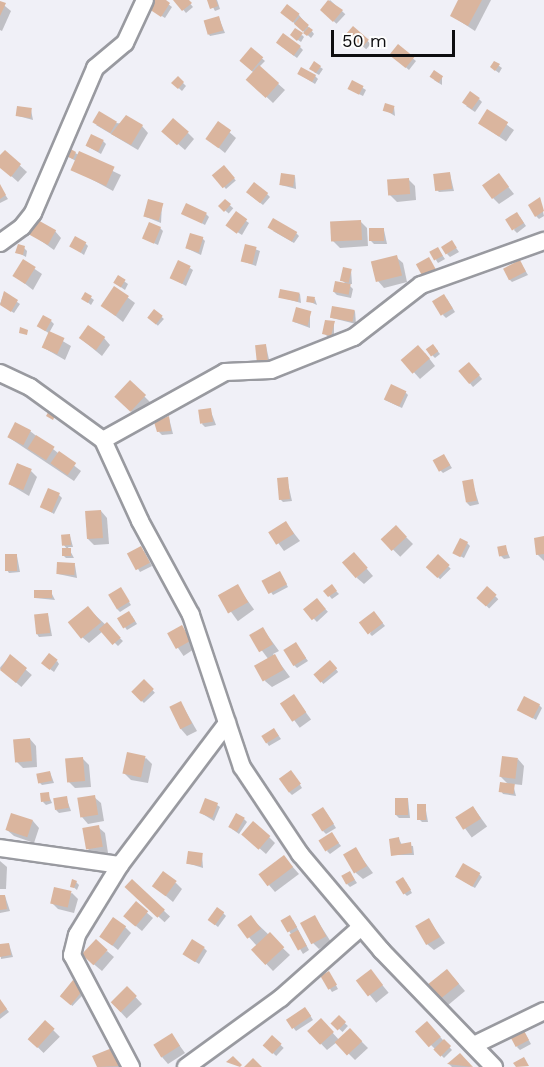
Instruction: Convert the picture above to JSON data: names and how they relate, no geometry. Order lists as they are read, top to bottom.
{
  "scale_bar": "50 m"
}
